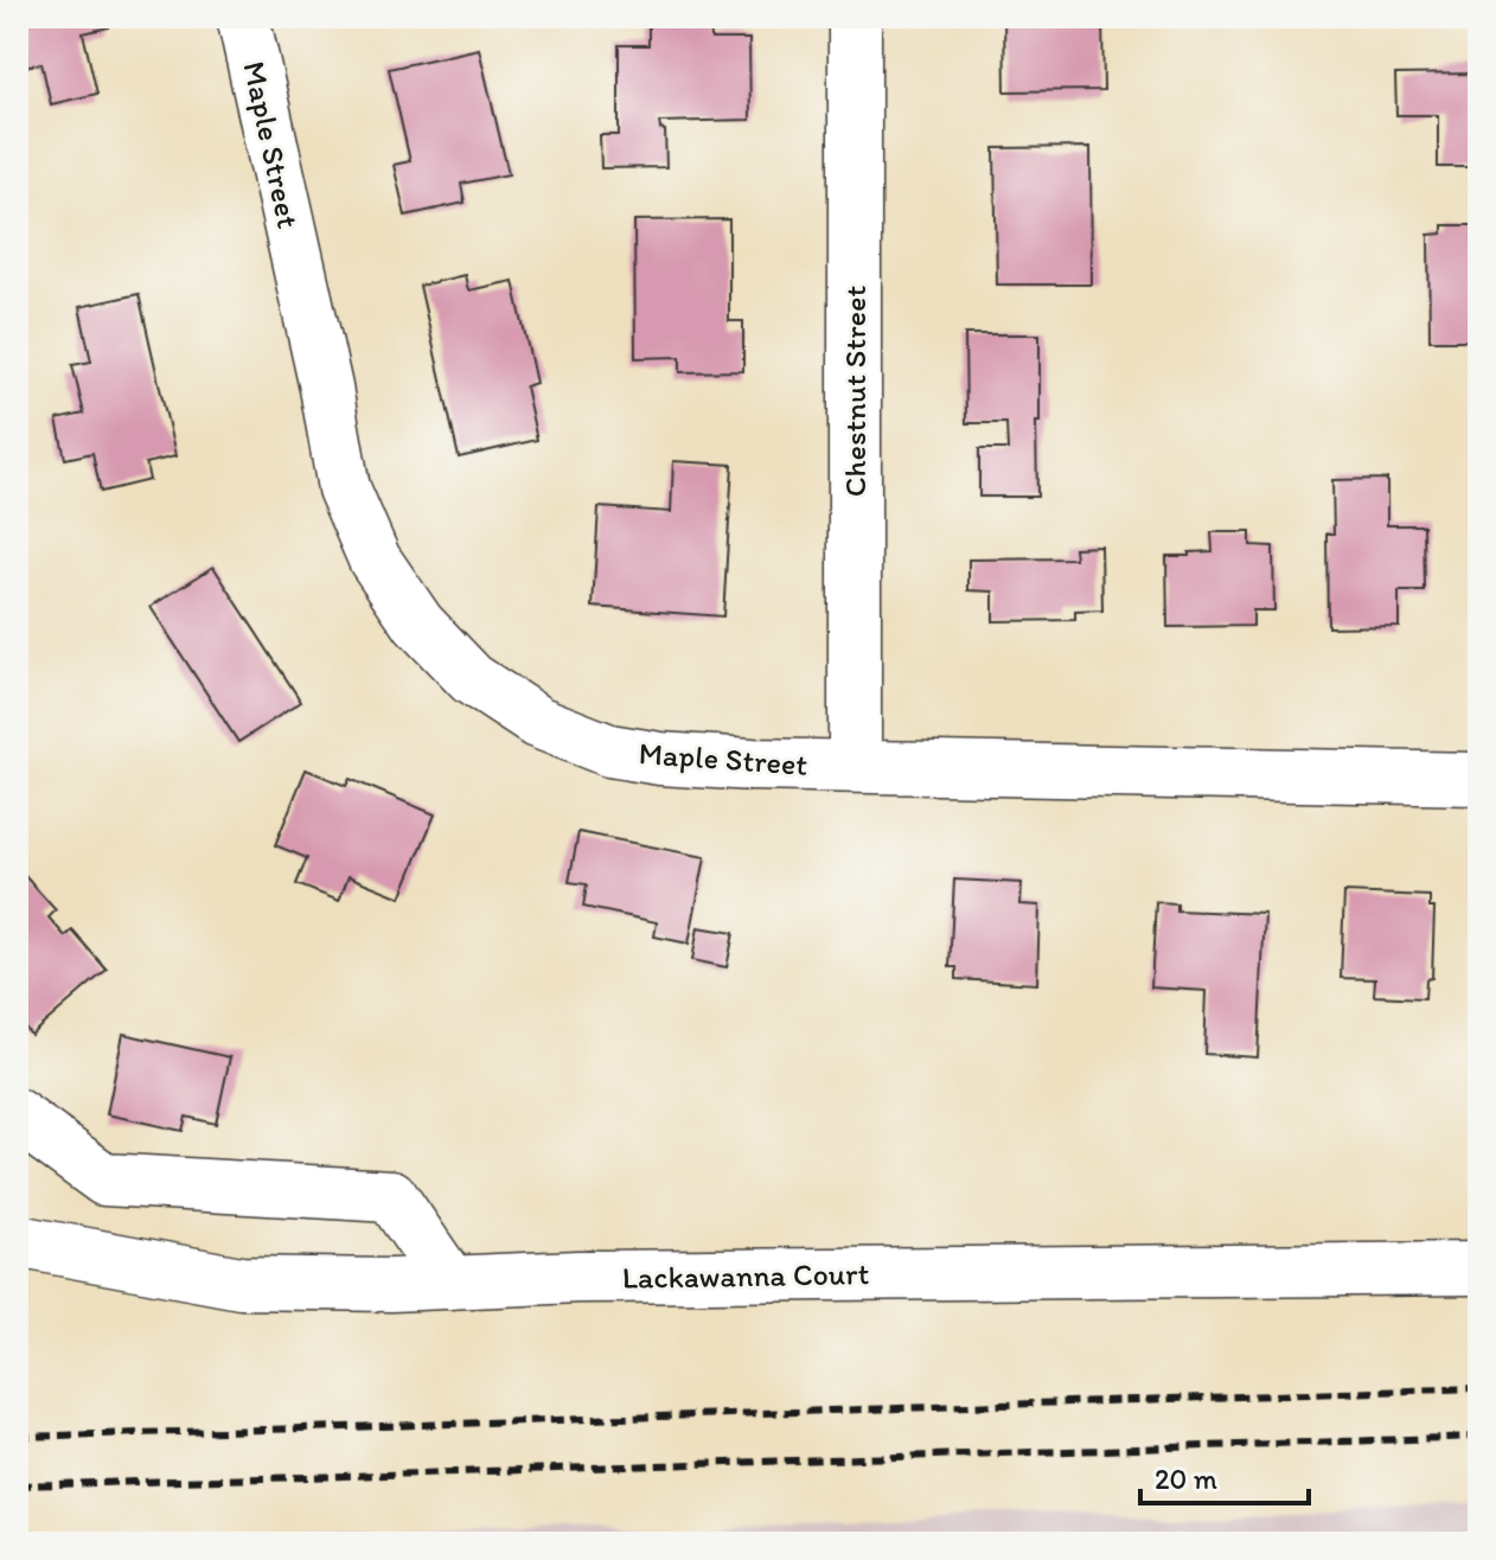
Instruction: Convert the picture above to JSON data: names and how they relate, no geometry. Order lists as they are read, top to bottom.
{
  "streets": {
    "street": ["Maple Street", "Chestnut Street", "Lackawanna Court"]
  },
  "crossings": [
    ["Maple Street", "Chestnut Street"]
  ],
  "scale_bar": "20 m"
}
